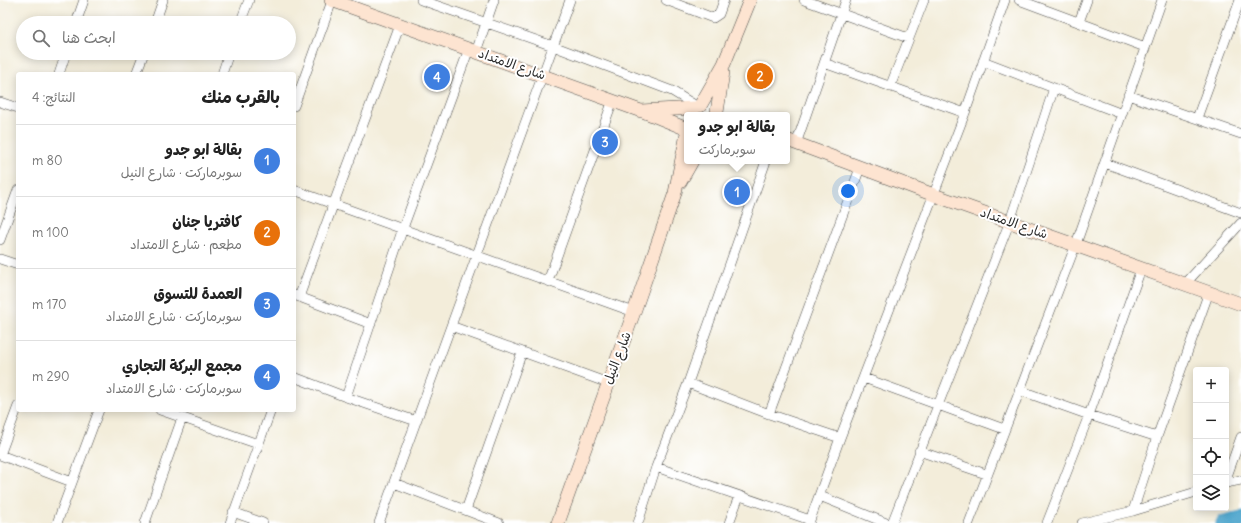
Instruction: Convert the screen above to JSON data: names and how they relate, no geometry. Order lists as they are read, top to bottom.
{
  "streets": {
    "street": ["شارع الامتداد", "شارع النيل"]
  },
  "page": {
    "search": "ابحث هنا",
    "pins": [
      "2",
      "4",
      "3",
      "1"
    ],
    "heading": ["بالقرب منك", "النتائج: 4"],
    "popup": ["بقالة ابو جدو", "سوبرماركت"],
    "list": [
      {
        "mark": "1",
        "name": "بقالة ابو جدو",
        "note": "سوبرماركت · شارع النيل",
        "value": "80 m"
      },
      {
        "mark": "2",
        "name": "كافتريا جنان",
        "note": "مطعم · شارع الامتداد",
        "value": "100 m"
      },
      {
        "mark": "3",
        "name": "العمدة للتسوق",
        "note": "سوبرماركت · شارع الامتداد",
        "value": "170 m"
      },
      {
        "mark": "4",
        "name": "مجمع البركة التجاري",
        "note": "سوبرماركت · شارع الامتداد",
        "value": "290 m"
      }
    ],
    "map_buttons": ["+", "−"]
  }
}
